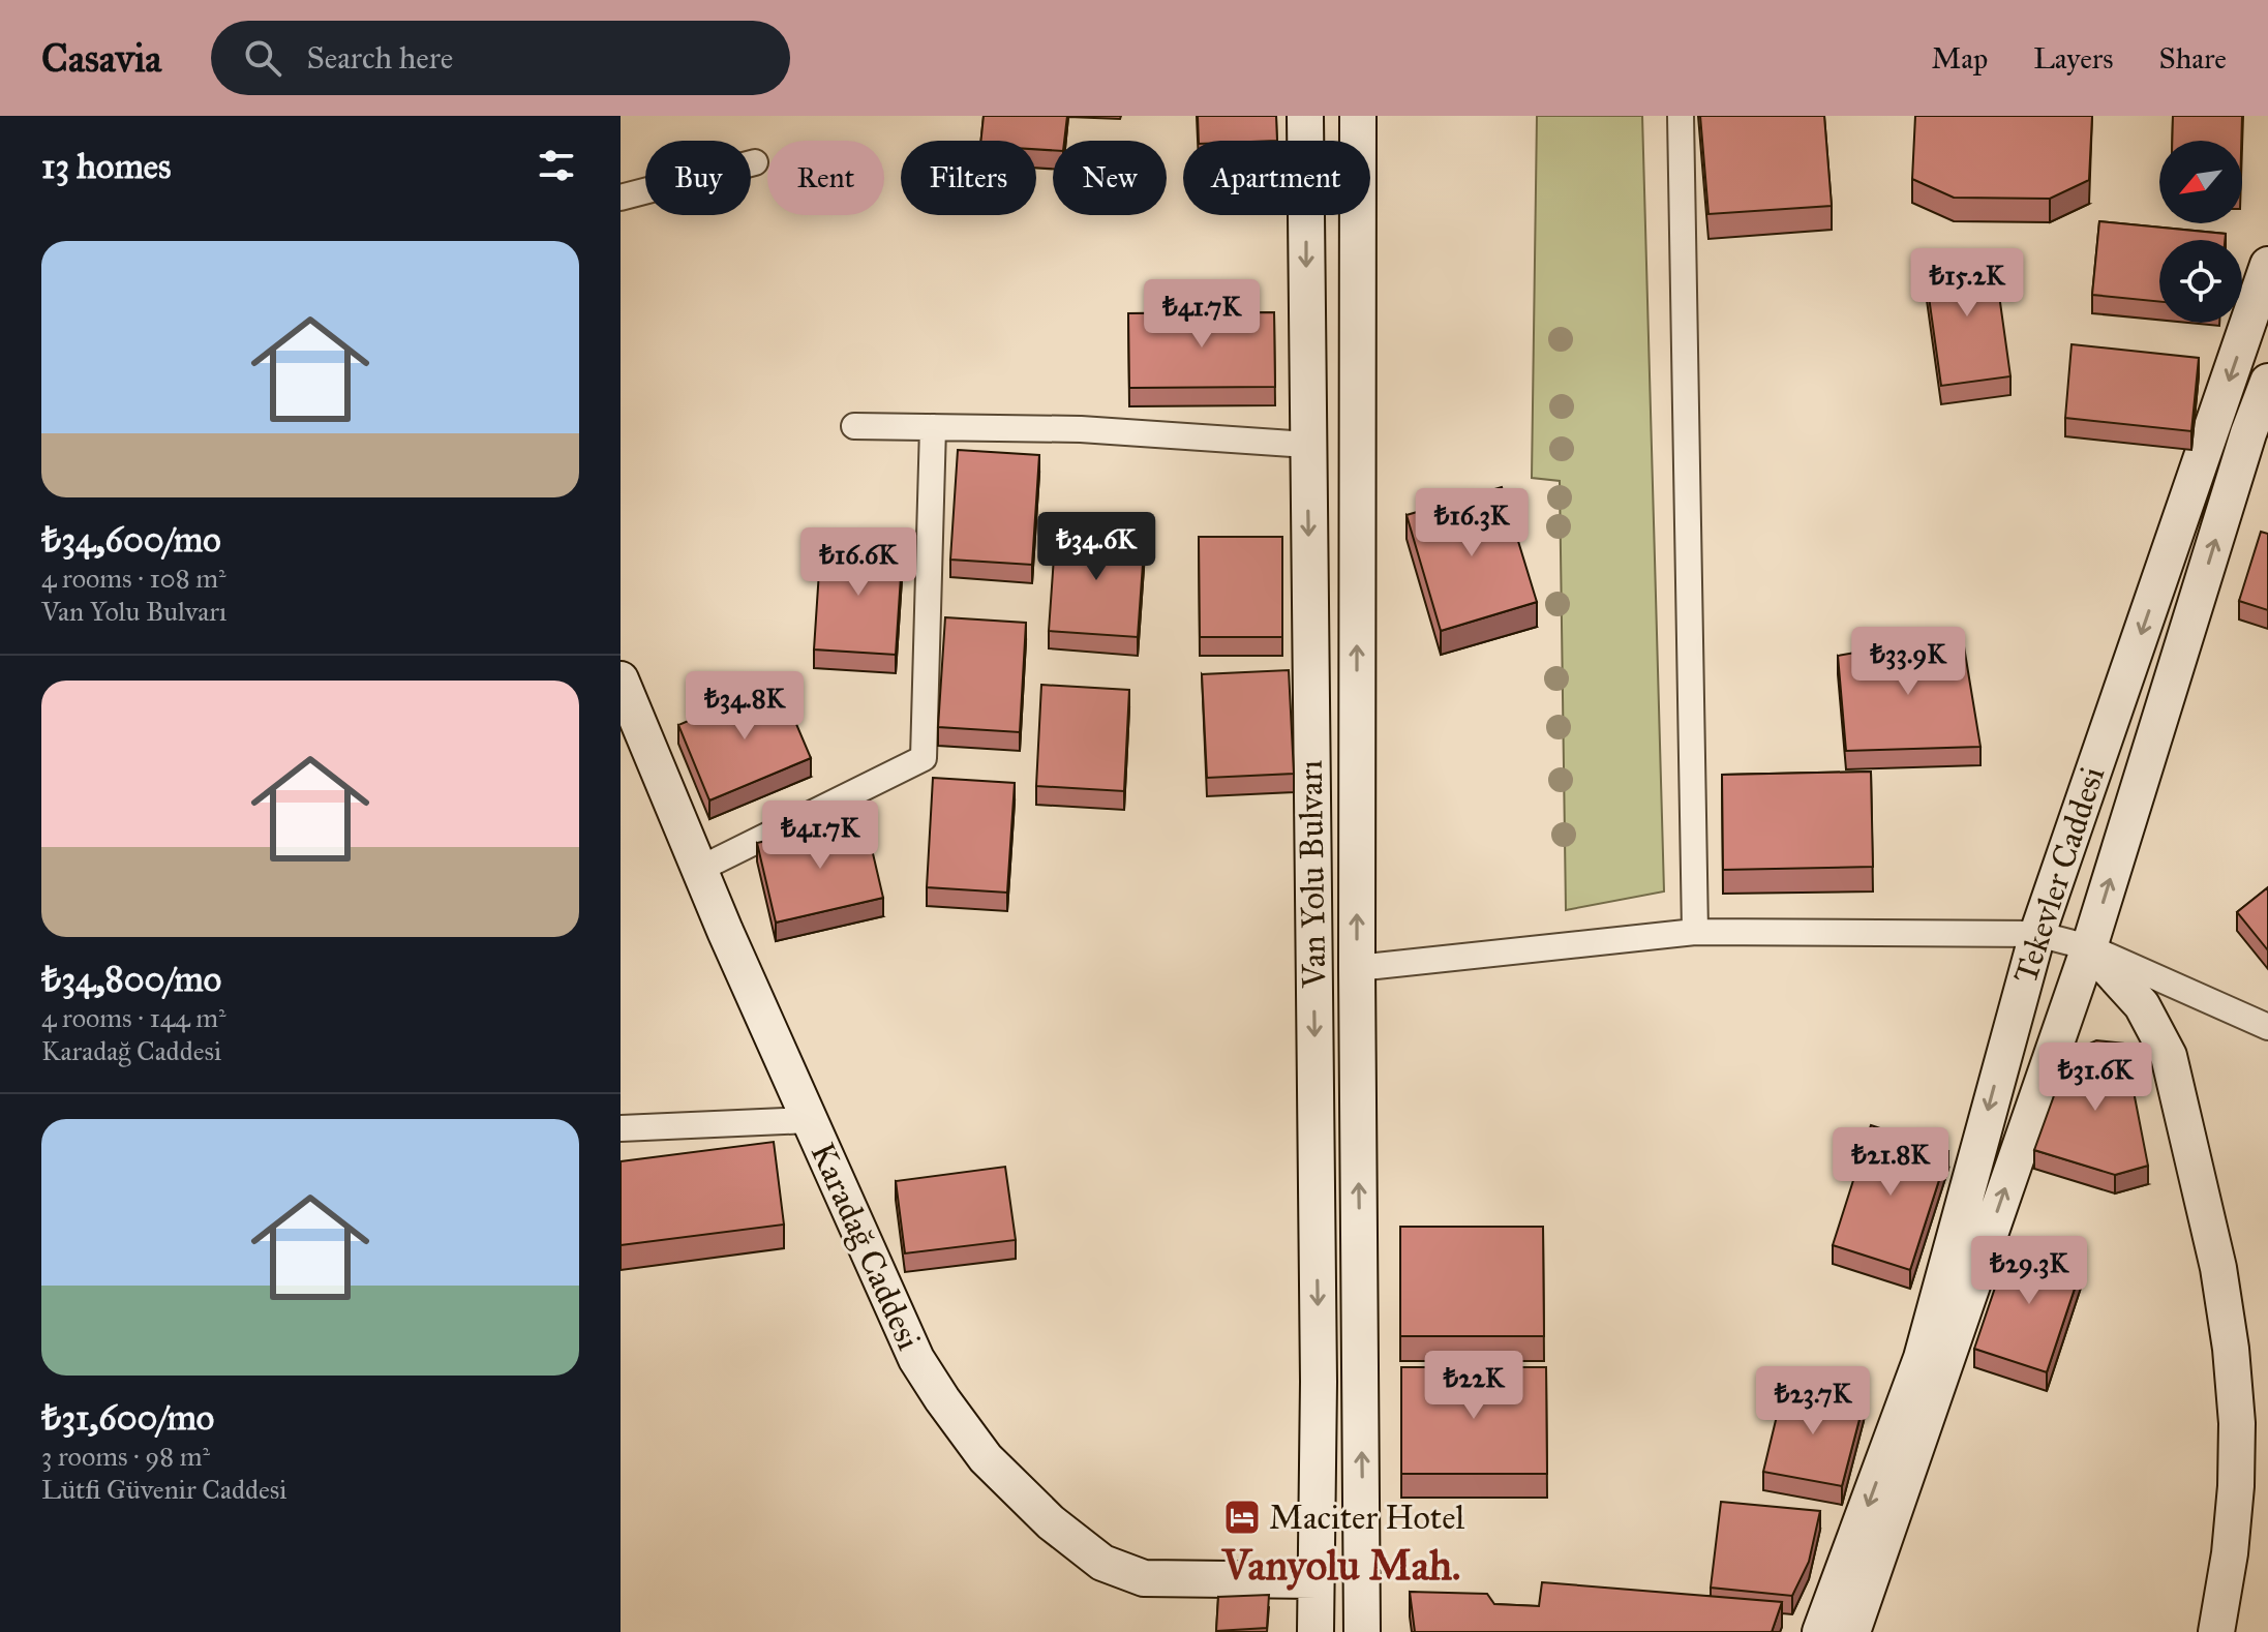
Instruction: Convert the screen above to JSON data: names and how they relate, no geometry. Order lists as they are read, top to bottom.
{
  "streets": {
    "street": ["Van Yolu Bulvarı", "Tekevler Caddesi", "Karadağ Caddesi"]
  },
  "crossings": [
    ["Van Yolu Bulvarı", "Karadağ Caddesi"]
  ],
  "districts": ["Vanyolu Mah."],
  "places": {
    "hotel": ["Maciter Hotel"]
  },
  "north": "bottom left",
  "page": {
    "header": "Casavia",
    "search": "Search here",
    "nav": ["Map", "Layers", "Share"],
    "heading": "13 homes",
    "chip": [
      "Buy",
      "Rent",
      "Filters",
      "New",
      "Apartment"
    ],
    "list": [
      {
        "name": "₺34,600/mo",
        "note": "4 rooms · 108 m² · Van Yolu Bulvarı"
      },
      {
        "name": "₺34,800/mo",
        "note": "4 rooms · 144 m² · Karadağ Caddesi"
      },
      {
        "name": "₺31,600/mo",
        "note": "3 rooms · 98 m² · Lütfi Güvenir Caddesi"
      }
    ],
    "price": [
      "₺15.2K",
      "₺41.7K",
      "₺16.3K",
      "₺34.6K",
      "₺16.6K",
      "₺33.9K",
      "₺34.8K",
      "₺41.7K",
      "₺31.6K",
      "₺21.8K",
      "₺29.3K",
      "₺22K",
      "₺23.7K"
    ]
  }
}
